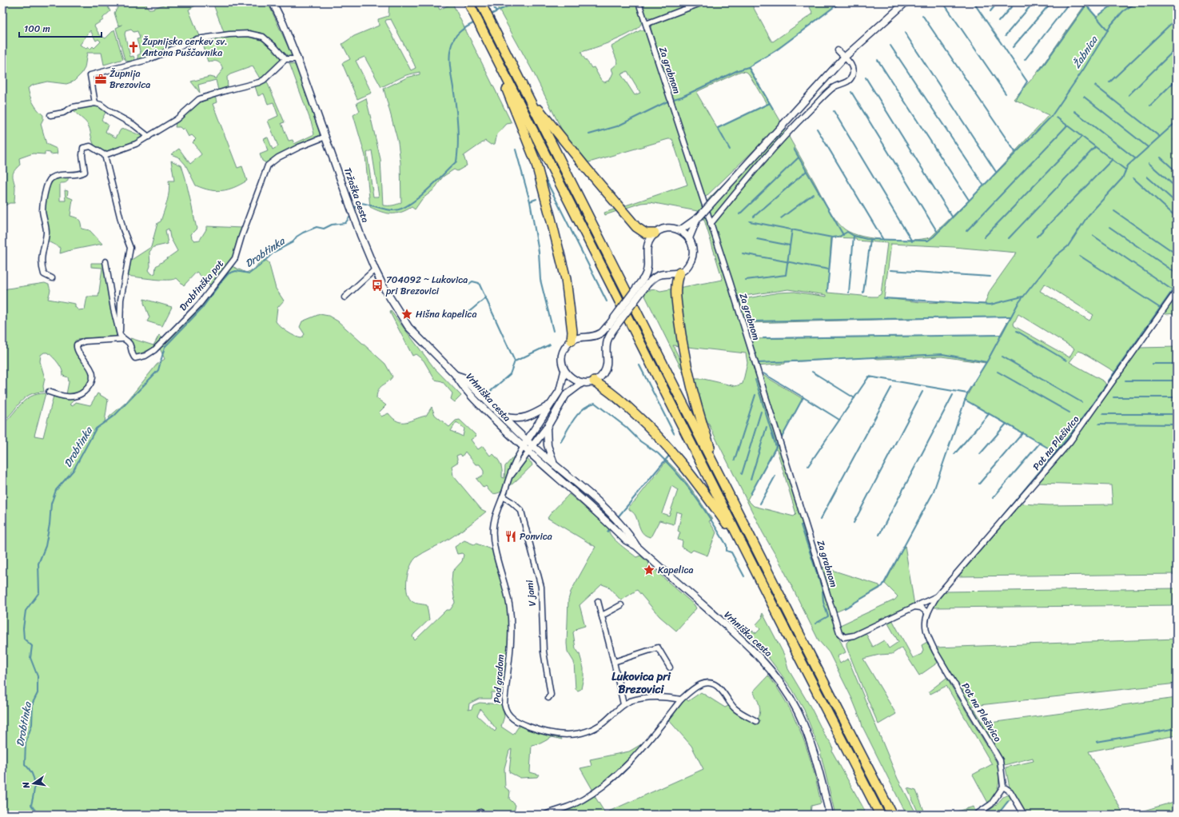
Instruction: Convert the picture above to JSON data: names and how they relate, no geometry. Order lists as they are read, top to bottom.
{
  "streets": {
    "main road": ["Tržaška cesta", "Vrhniška cesta"],
    "street": [
      "Za grabnom",
      "Drobtinška pot",
      "Pot na Plešivico",
      "V jami",
      "Pod gradom"
    ]
  },
  "crossings": [
    ["Za grabnom", "Pot na Plešivico"],
    ["Tržaška cesta", "Drobtinška pot"],
    ["Tržaška cesta", "Vrhniška cesta"],
    ["Vrhniška cesta", "Pod gradom"],
    ["V jami", "Pod gradom"]
  ],
  "districts": ["Lukovica pri Brezovici"],
  "water": ["Žabnica", "Drobtinka"],
  "places": {
    "church": ["Župnijska cerkev sv. Antona Puščavnika"],
    "office": ["Župnija Brezovica"],
    "bus stop": ["704092 ~ Lukovica pri Brezovici"],
    "place": ["Hišna kapelica", "Kapelica"],
    "restaurant": ["Ponvica"]
  },
  "scale_bar": "100 m",
  "north": "left"
}
